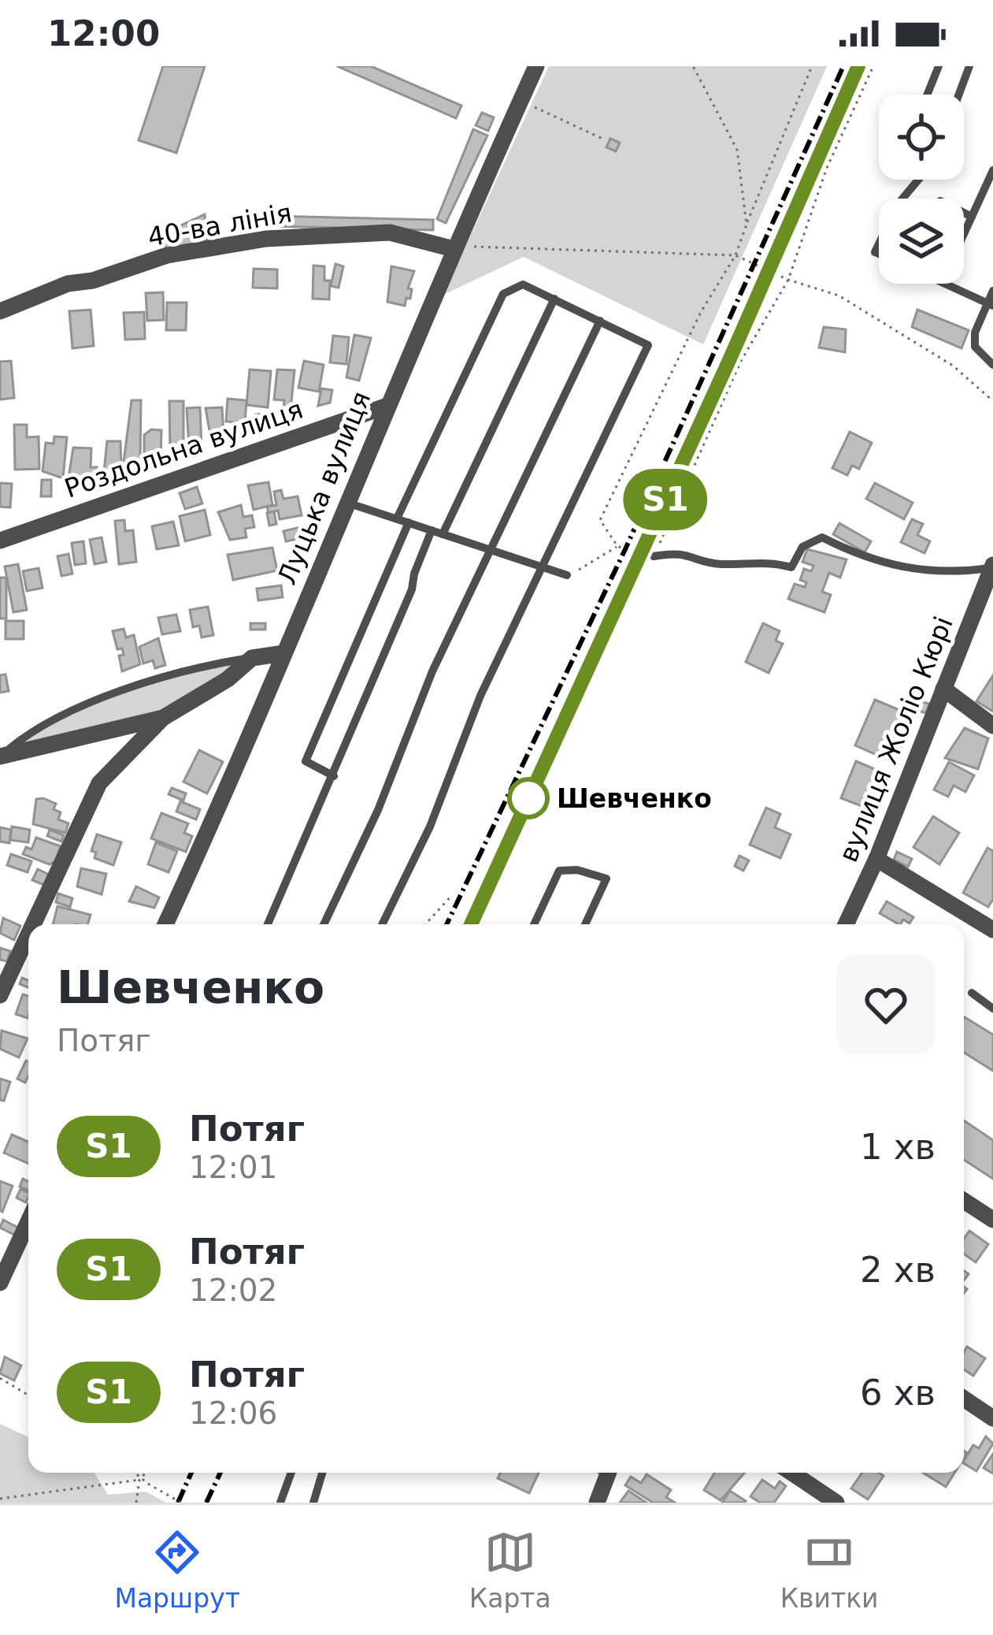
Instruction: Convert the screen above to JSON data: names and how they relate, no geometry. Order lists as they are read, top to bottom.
{
  "streets": {
    "street": [
      "40-ва лінія",
      "Роздольна вулиця",
      "Луцька вулиця",
      "вулиця Жоліо Кюрі"
    ]
  },
  "crossings": [
    ["40-ва лінія", "Луцька вулиця"],
    ["Роздольна вулиця", "Луцька вулиця"]
  ],
  "places": ["Шевченко"],
  "page": {
    "status": "12:00",
    "on_map": "S1",
    "heading": ["Шевченко", "Потяг"],
    "list": [
      {
        "mark": "S1",
        "name": "Потяг",
        "note": "12:01",
        "value": "1 хв"
      },
      {
        "mark": "S1",
        "name": "Потяг",
        "note": "12:02",
        "value": "2 хв"
      },
      {
        "mark": "S1",
        "name": "Потяг",
        "note": "12:06",
        "value": "6 хв"
      }
    ],
    "tabs": ["Маршрут", "Карта", "Квитки"]
  }
}
